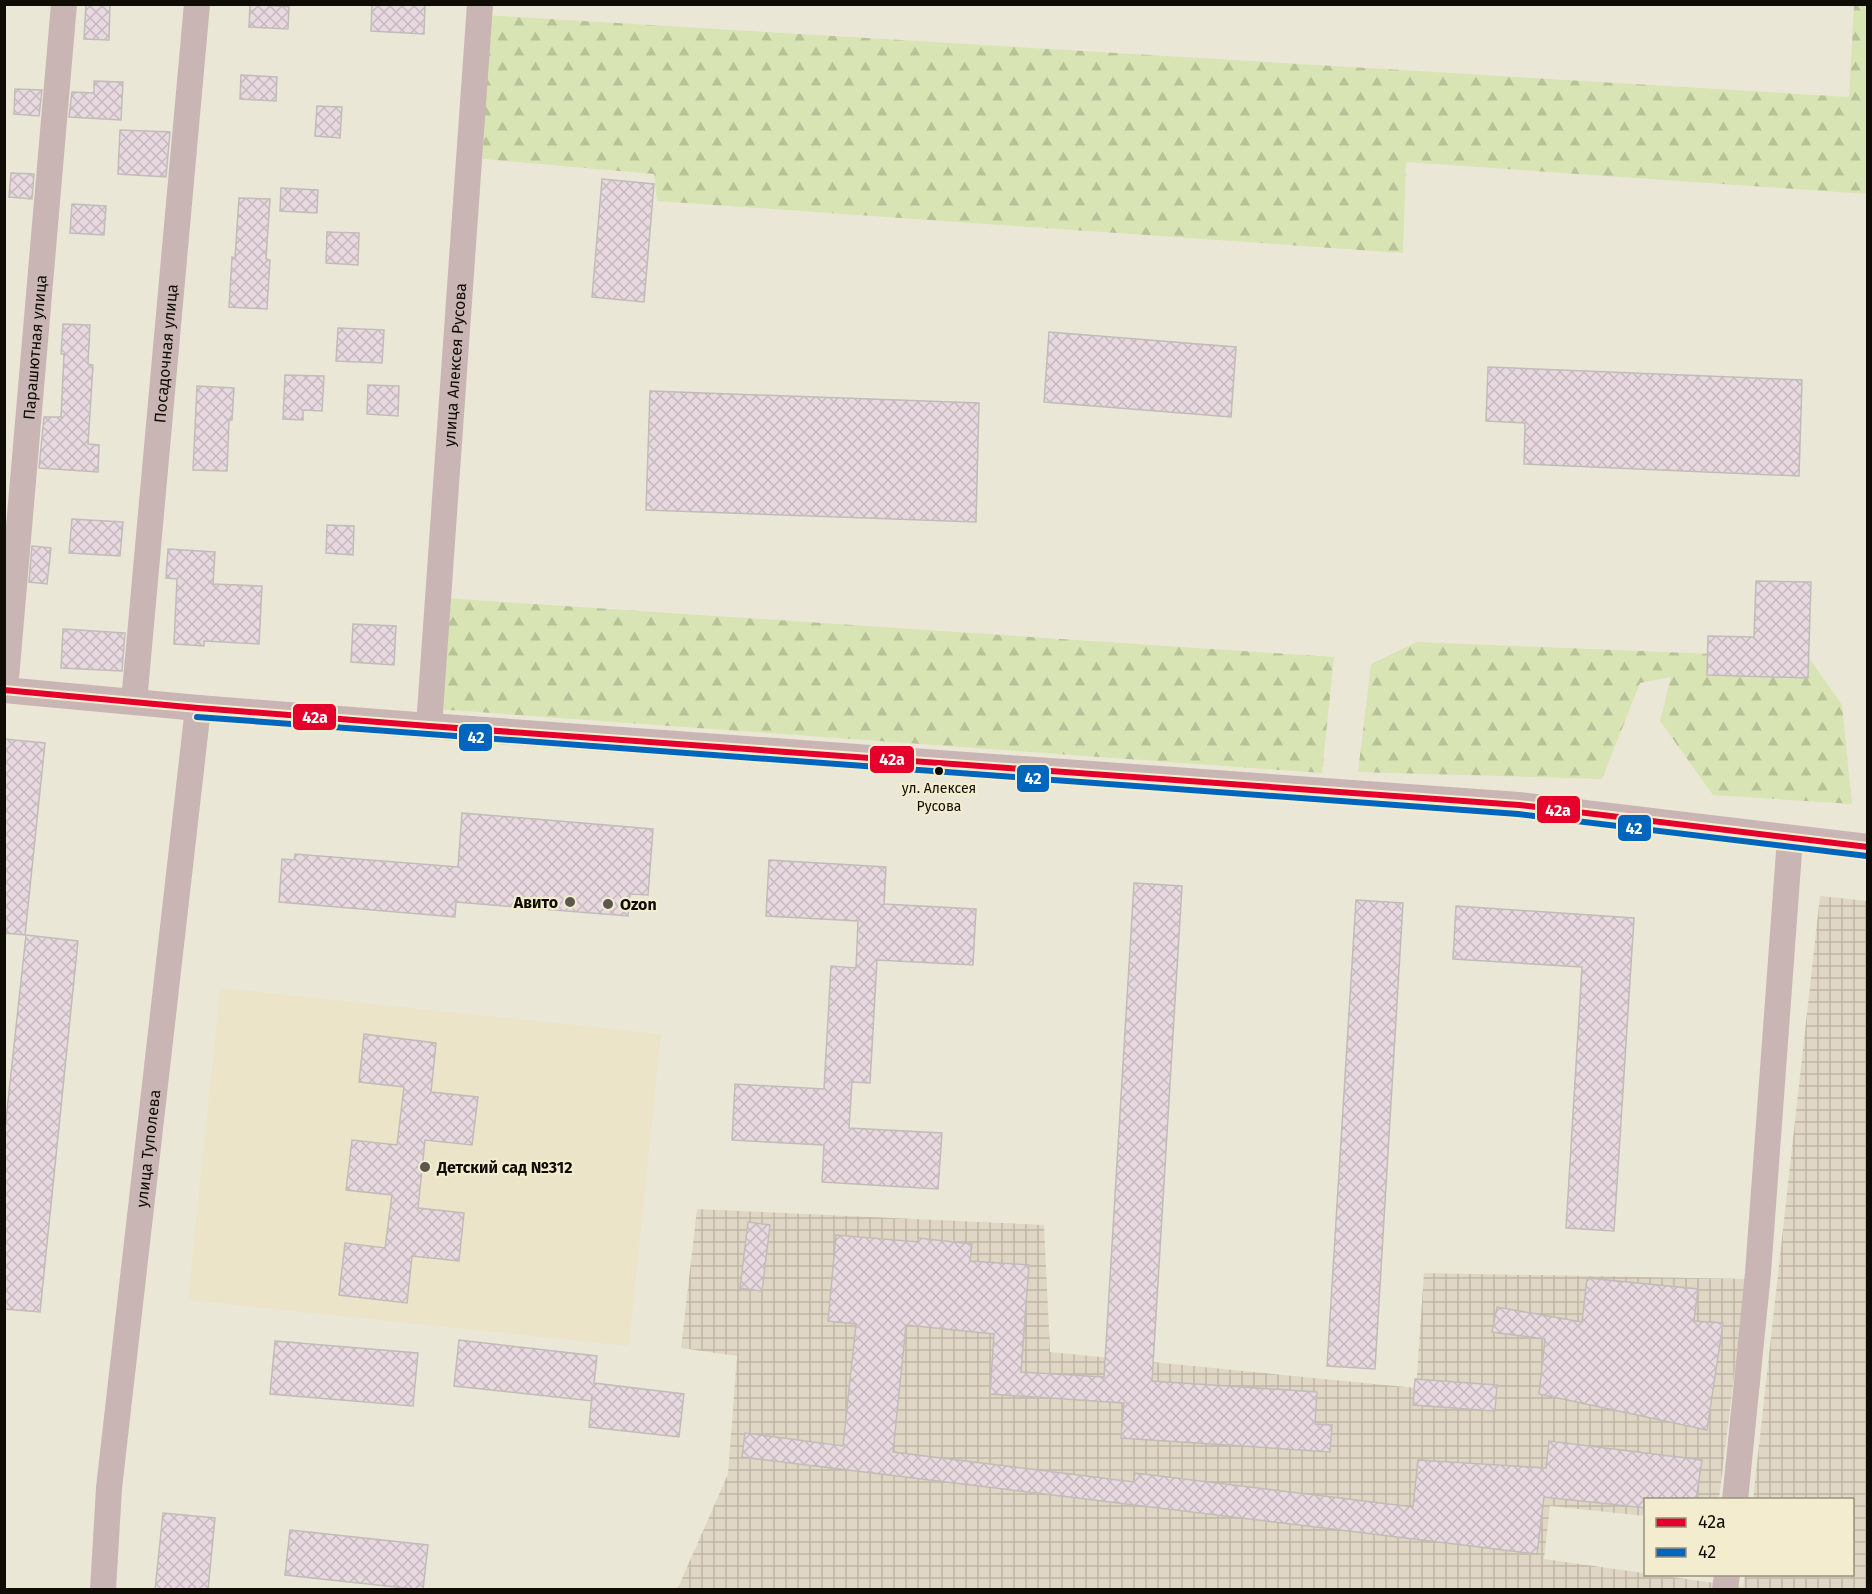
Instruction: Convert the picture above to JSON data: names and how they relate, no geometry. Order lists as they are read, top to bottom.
{
  "streets": {
    "street": [
      "Парашютная улица",
      "Посадочная улица",
      "улица Алексея Русова",
      "улица Туполева"
    ]
  },
  "places": [
    "ул. Алексея Русова",
    "Авито",
    "Ozon",
    "Детский сад №312"
  ],
  "lines": ["transit line 42a", "transit line 42"],
  "legend": ["42a", "42"]
}
